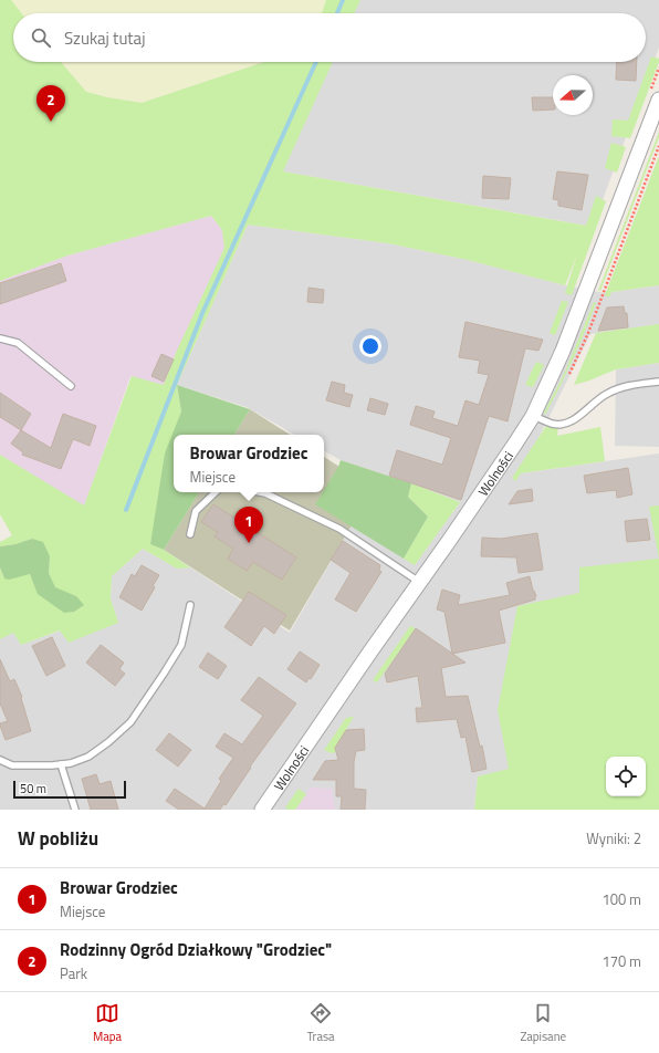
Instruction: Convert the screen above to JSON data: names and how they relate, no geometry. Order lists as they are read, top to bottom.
{
  "streets": {
    "street": ["Wolności"]
  },
  "scale_bar": "50 m",
  "north": "left",
  "page": {
    "search": "Szukaj tutaj",
    "pins": ["2", "1"],
    "popup": ["Browar Grodziec", "Miejsce"],
    "scale": "50 m",
    "heading": ["W pobliżu", "Wyniki: 2"],
    "list": [
      {
        "mark": "1",
        "name": "Browar Grodziec",
        "note": "Miejsce",
        "value": "100 m"
      },
      {
        "mark": "2",
        "name": "Rodzinny Ogród Działkowy \"Grodziec\"",
        "note": "Park",
        "value": "170 m"
      }
    ],
    "nav": ["Mapa", "Trasa", "Zapisane"]
  }
}
